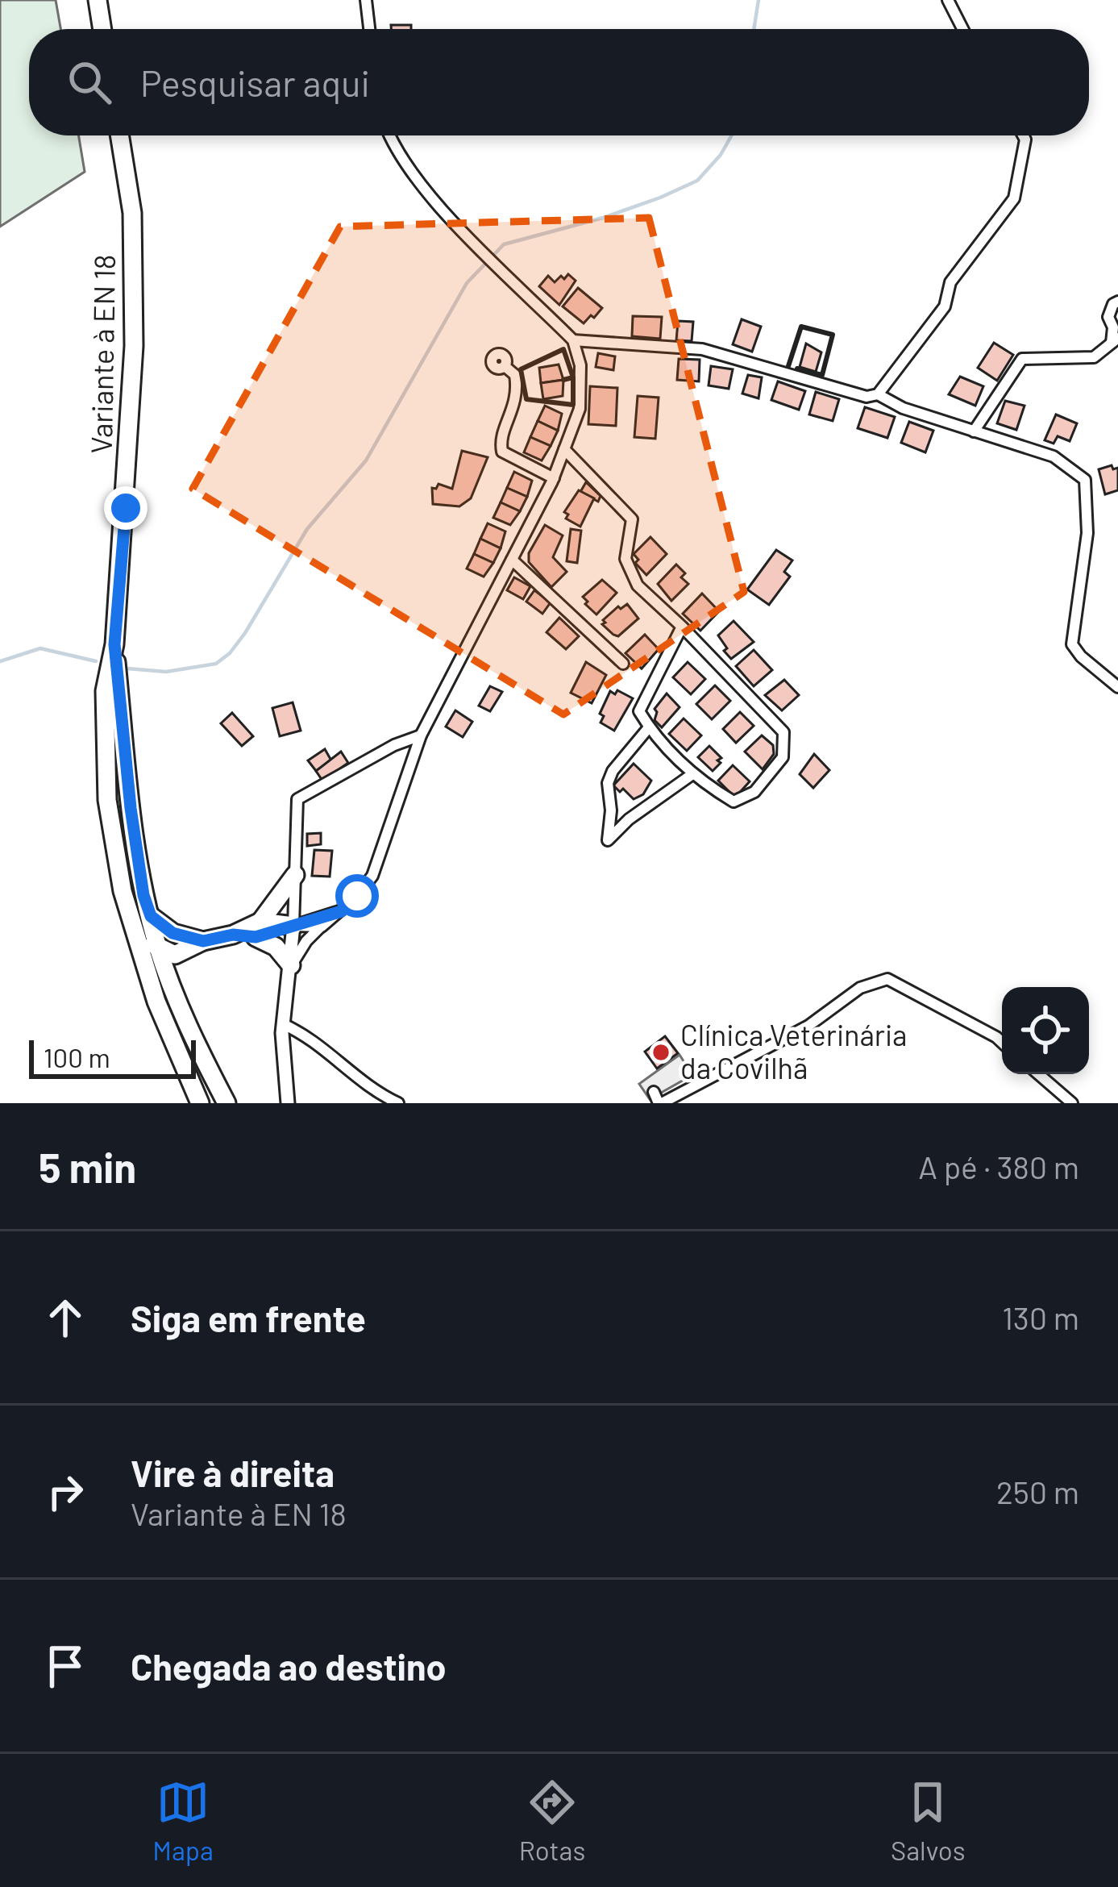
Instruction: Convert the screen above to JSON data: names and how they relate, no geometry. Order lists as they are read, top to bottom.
{
  "streets": {
    "main road": ["Variante à EN 18"]
  },
  "places": ["Clínica Veterinária da Covilhã"],
  "scale_bar": "100 m",
  "page": {
    "search": "Pesquisar aqui",
    "scale": "100 m",
    "heading": ["5 min", "A pé · 380 m"],
    "list": [
      ["Siga em frente", "130 m"],
      ["Vire à direita", "Variante à EN 18", "250 m"],
      "Chegada ao destino"
    ],
    "nav": ["Mapa", "Rotas", "Salvos"]
  }
}
